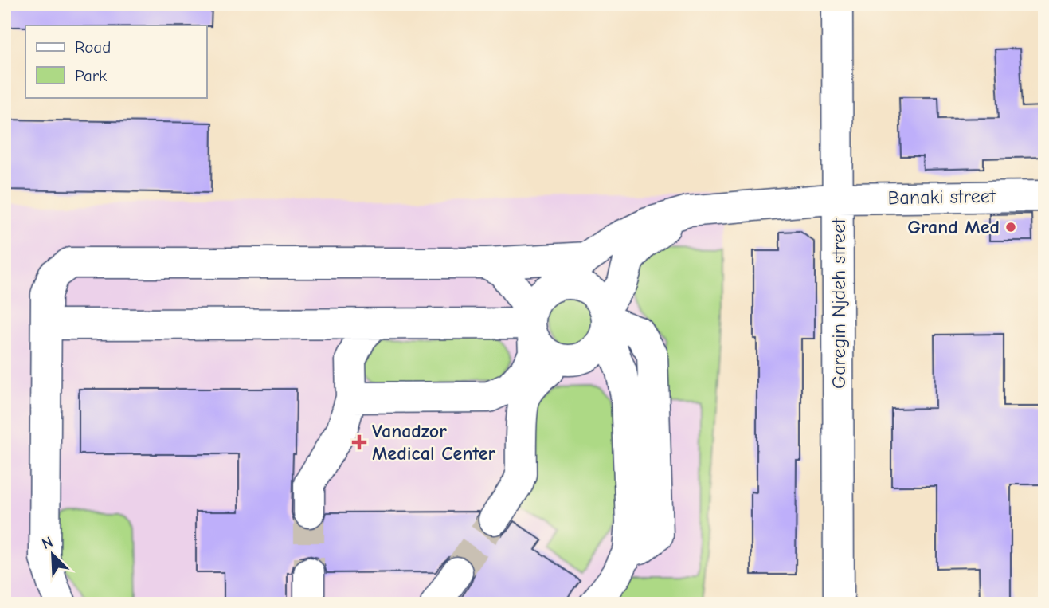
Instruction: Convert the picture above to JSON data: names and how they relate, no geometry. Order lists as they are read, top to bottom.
{
  "streets": {
    "street": ["Banaki street", "Garegin Njdeh street"]
  },
  "crossings": [
    ["Banaki street", "Garegin Njdeh street"]
  ],
  "places": {
    "other": ["Grand Med"],
    "health": ["Vanadzor Medical Center"]
  },
  "legend": ["Road", "Park"],
  "north": "top left"
}
